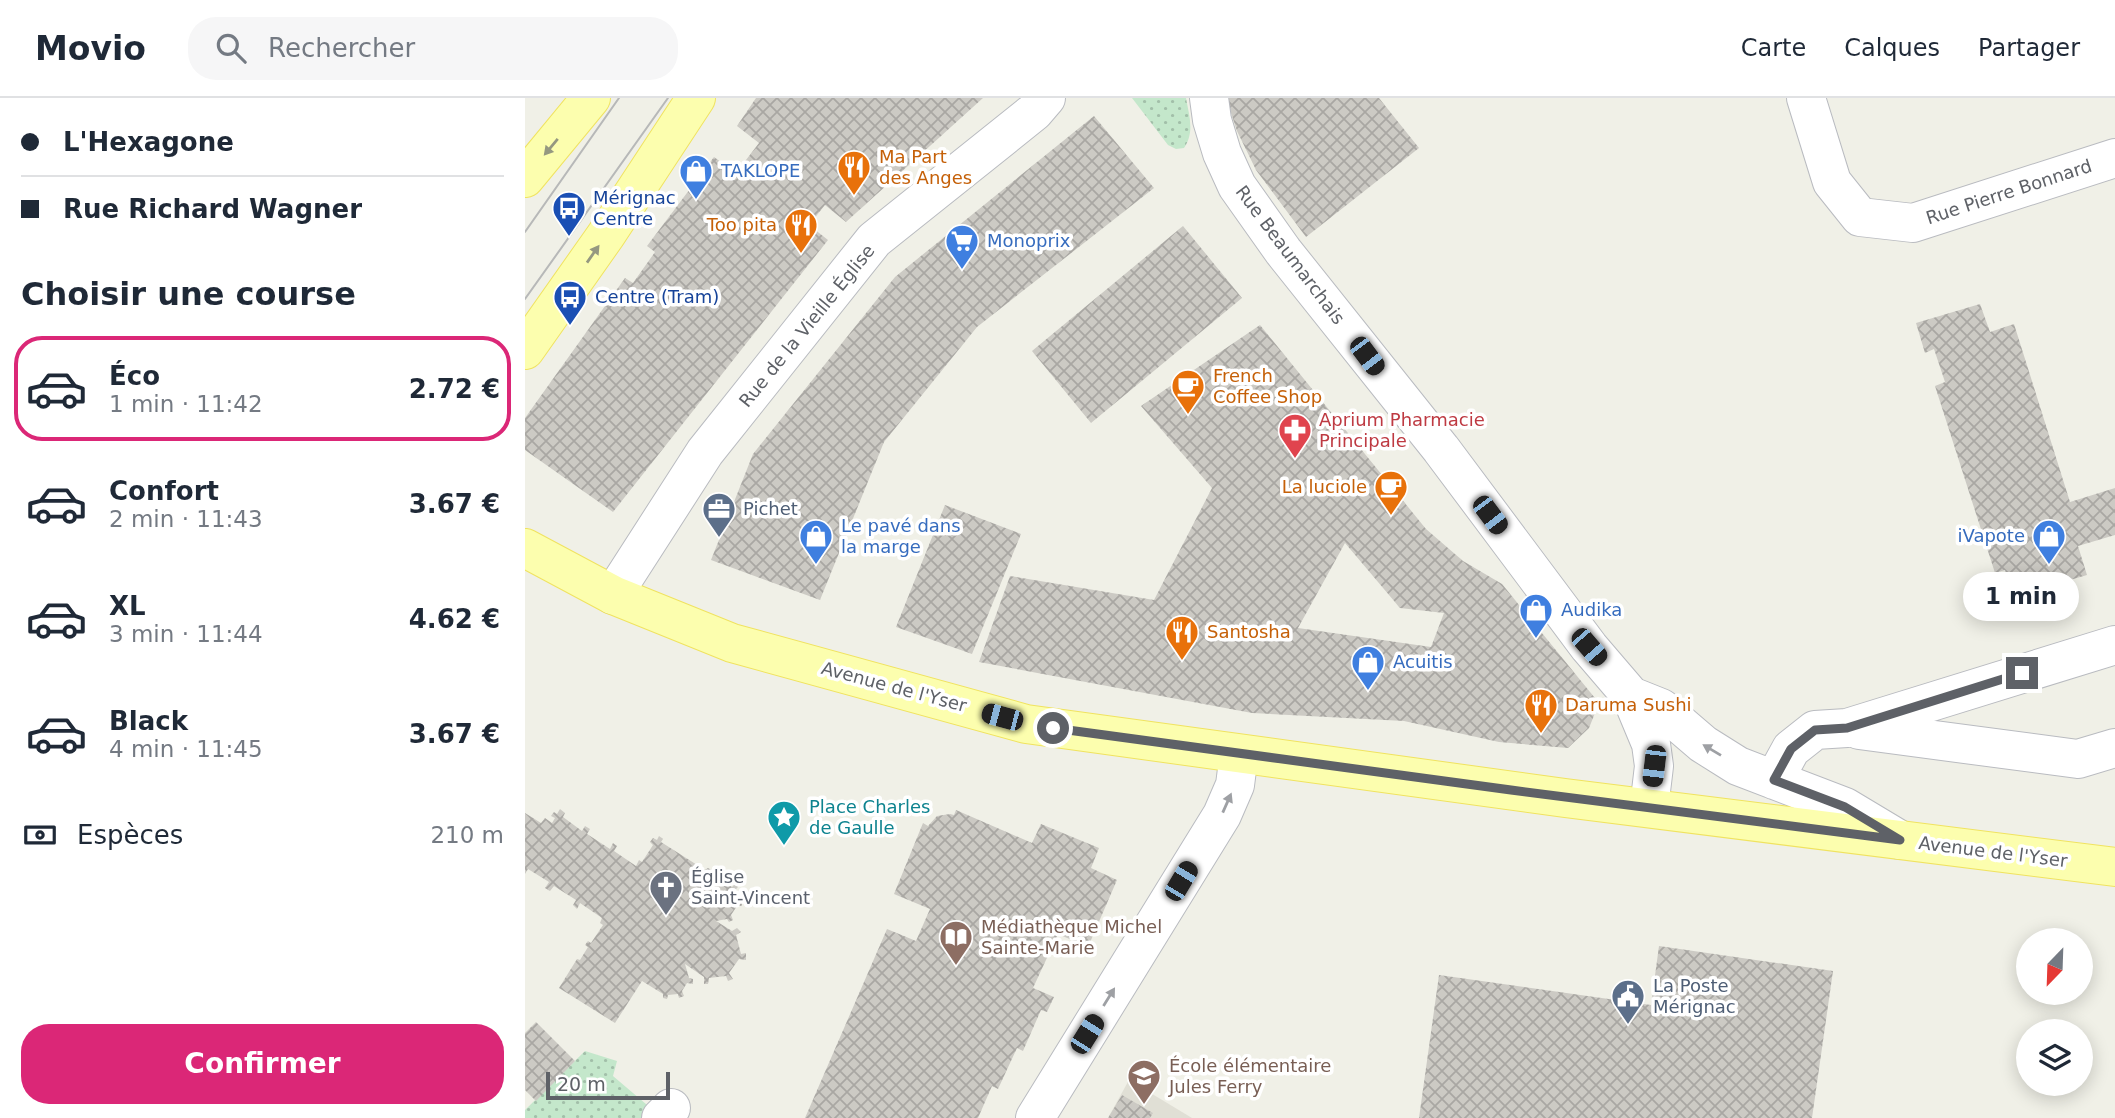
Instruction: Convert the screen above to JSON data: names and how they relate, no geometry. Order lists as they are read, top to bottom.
{
  "streets": {
    "main road": ["Avenue de l'Yser"],
    "street": ["Rue Pierre Bonnard", "Rue Beaumarchais", "Rue de la Vieille Église"]
  },
  "crossings": [
    ["Rue Beaumarchais", "Avenue de l'Yser"],
    ["Rue de la Vieille Église", "Avenue de l'Yser"]
  ],
  "places": {
    "restaurant": [
      "Ma Part des Anges",
      "Too pita",
      "Santosha",
      "Daruma Sushi"
    ],
    "shop": [
      "TAKLOPE",
      "Le pavé dans la marge",
      "iVapote",
      "Audika",
      "Acuitis"
    ],
    "bus stop": ["Mérignac Centre", "Centre (Tram)"],
    "supermarket": ["Monoprix"],
    "cafe": ["French Coffee Shop", "La luciole"],
    "pharmacy": ["Aprium Pharmacie Principale"],
    "office": ["Pichet"],
    "place": ["Place Charles de Gaulle"],
    "church": ["Église Saint-Vincent"],
    "library": ["Médiathèque Michel Sainte-Marie"],
    "public building": ["La Poste Mérignac"],
    "school or university": ["École élémentaire Jules Ferry"]
  },
  "scale_bar": "20 m",
  "north": "bottom left",
  "page": {
    "header": "Movio",
    "search": "Rechercher",
    "nav": ["Carte", "Calques", "Partager"],
    "banner": ["L'Hexagone", "Rue Richard Wagner"],
    "heading": "Choisir une course",
    "list": [
      {
        "name": "Éco",
        "note": "1 min · 11:42",
        "value": "2.72 €"
      },
      {
        "name": "Confort",
        "note": "2 min · 11:43",
        "value": "3.67 €"
      },
      {
        "name": "XL",
        "note": "3 min · 11:44",
        "value": "4.62 €"
      },
      {
        "name": "Black",
        "note": "4 min · 11:45",
        "value": "3.67 €"
      }
    ],
    "bubble": "1 min",
    "pay": ["Espèces", "210 m"],
    "buttons": "Confirmer",
    "scale": "20 m"
  }
}
